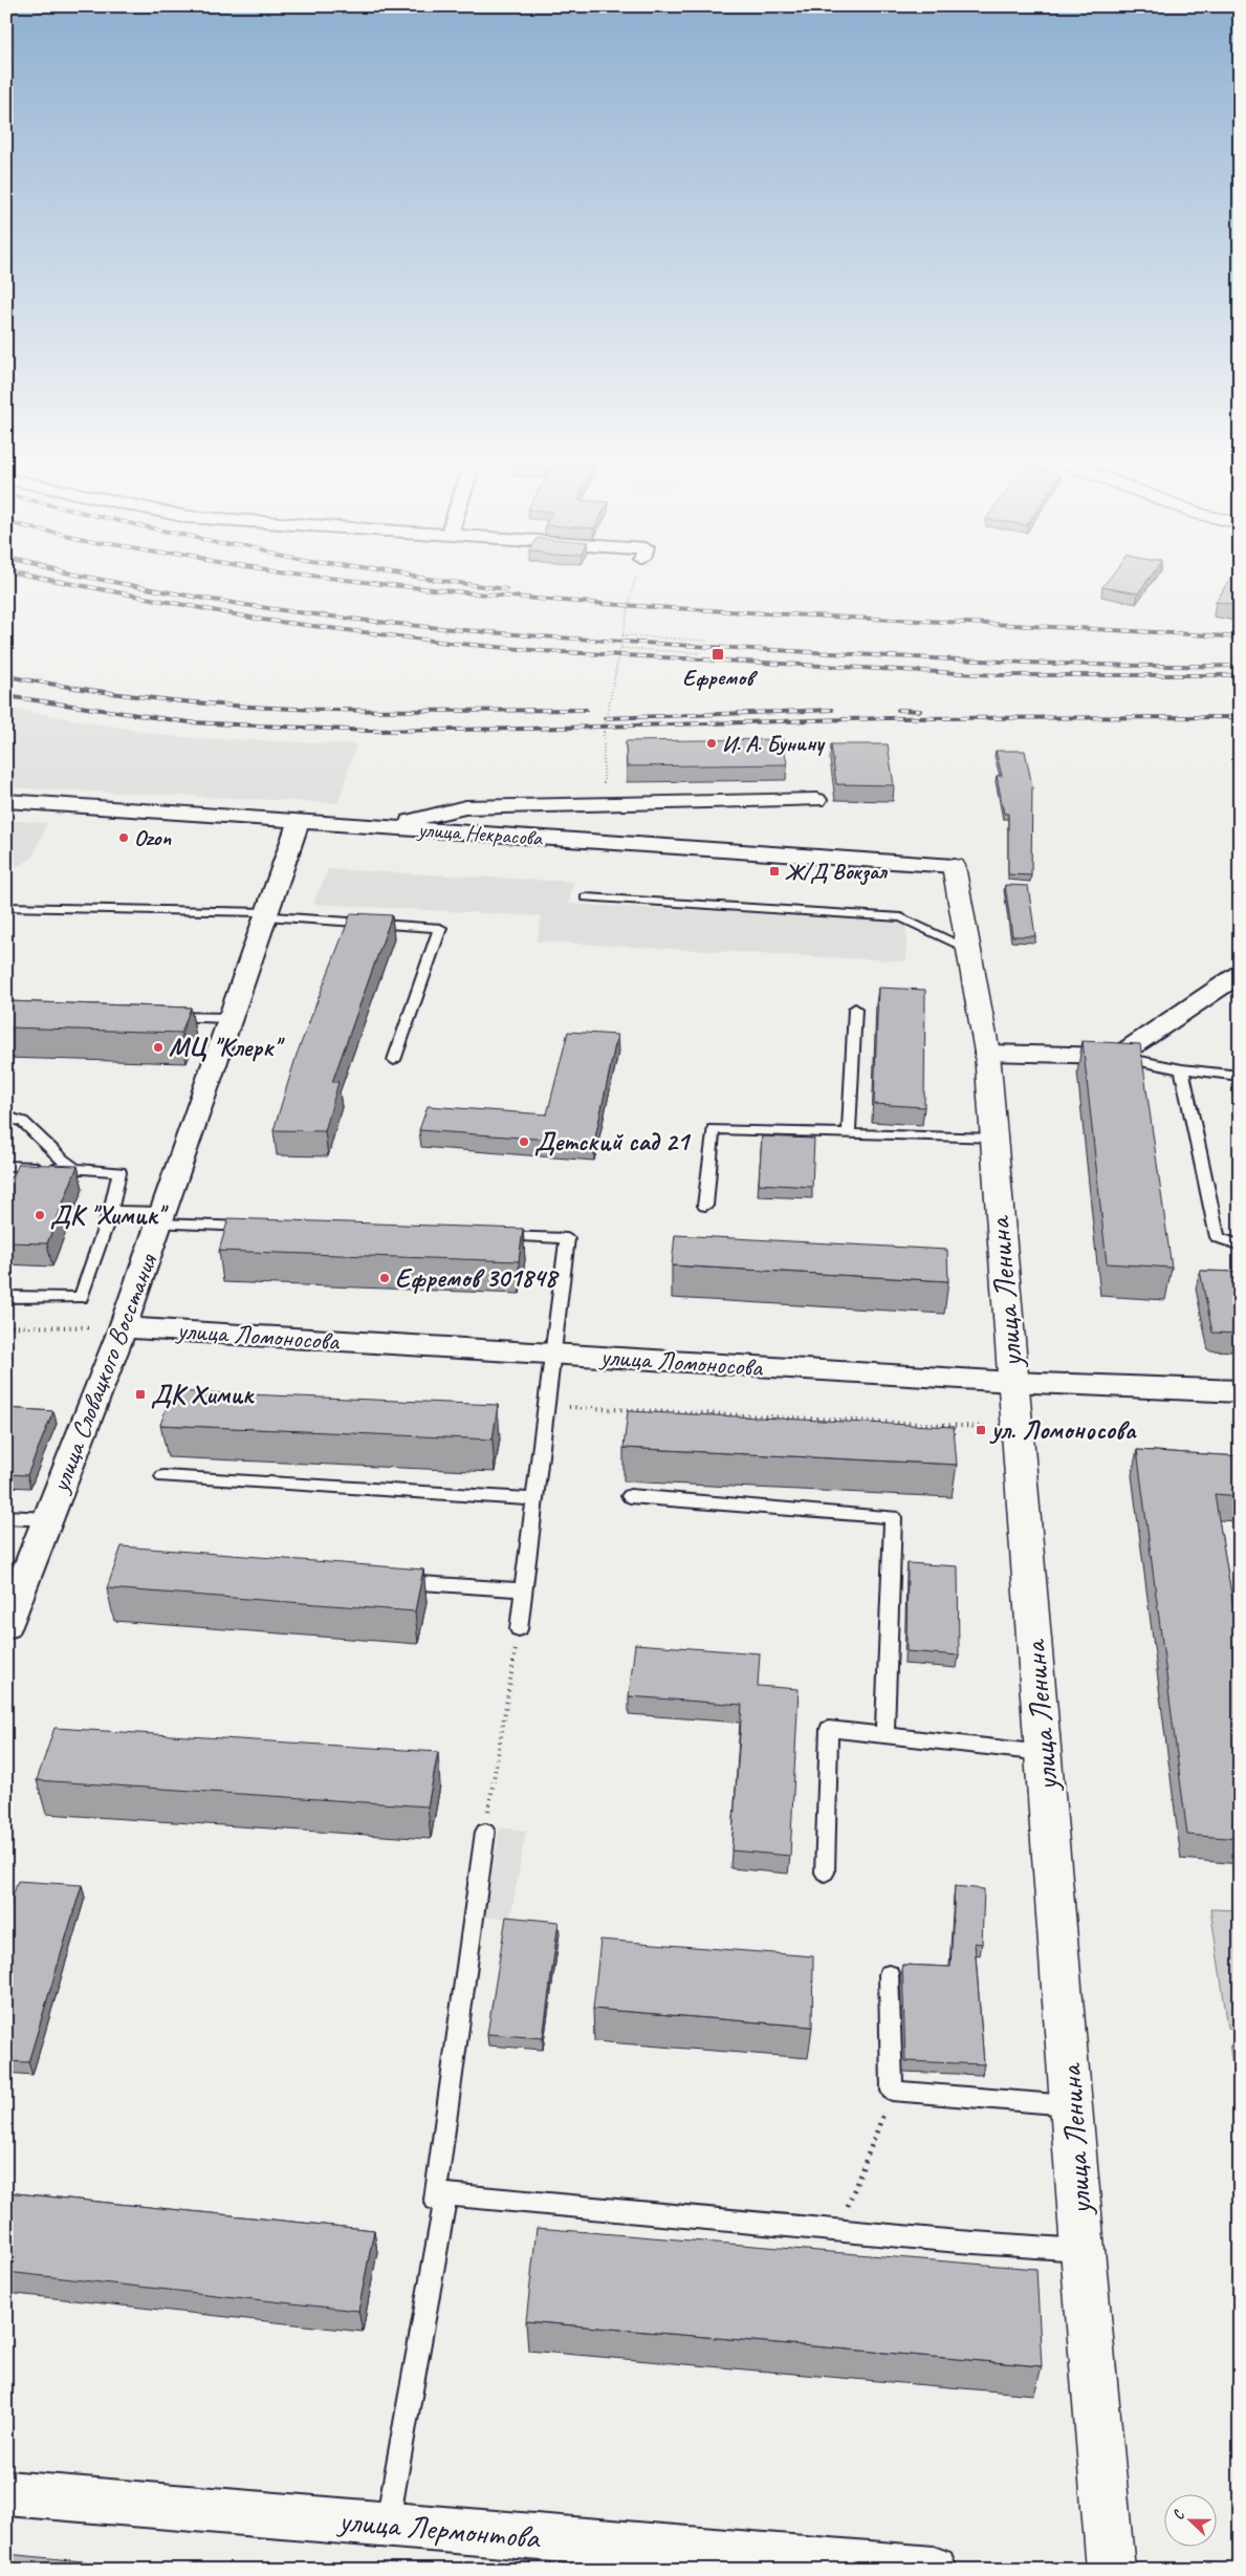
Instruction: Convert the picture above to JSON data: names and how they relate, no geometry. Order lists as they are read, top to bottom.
{
  "streets": {
    "main road": ["улица Ленина"],
    "street": [
      "улица Некрасова",
      "улица Ломоносова",
      "улица Словацкого Восстания",
      "улица Лермонтова"
    ]
  },
  "crossings": [
    ["улица Некрасова", "улица Ленина"],
    ["улица Некрасова", "улица Словацкого Восстания"],
    ["улица Ленина", "улица Ломоносова"],
    ["улица Ломоносова", "улица Словацкого Восстания"]
  ],
  "places": {
    "transit": [
      "Ефремов",
      "Ж/Д Вокзал",
      "ДК Химик",
      "ул. Ломоносова"
    ],
    "other": [
      "И. А. Бунину",
      "Ozon",
      "МЦ \"Клерк\"",
      "Детский сад 21",
      "ДК \"Химик\"",
      "Ефремов 301848"
    ]
  },
  "north": "left"
}
